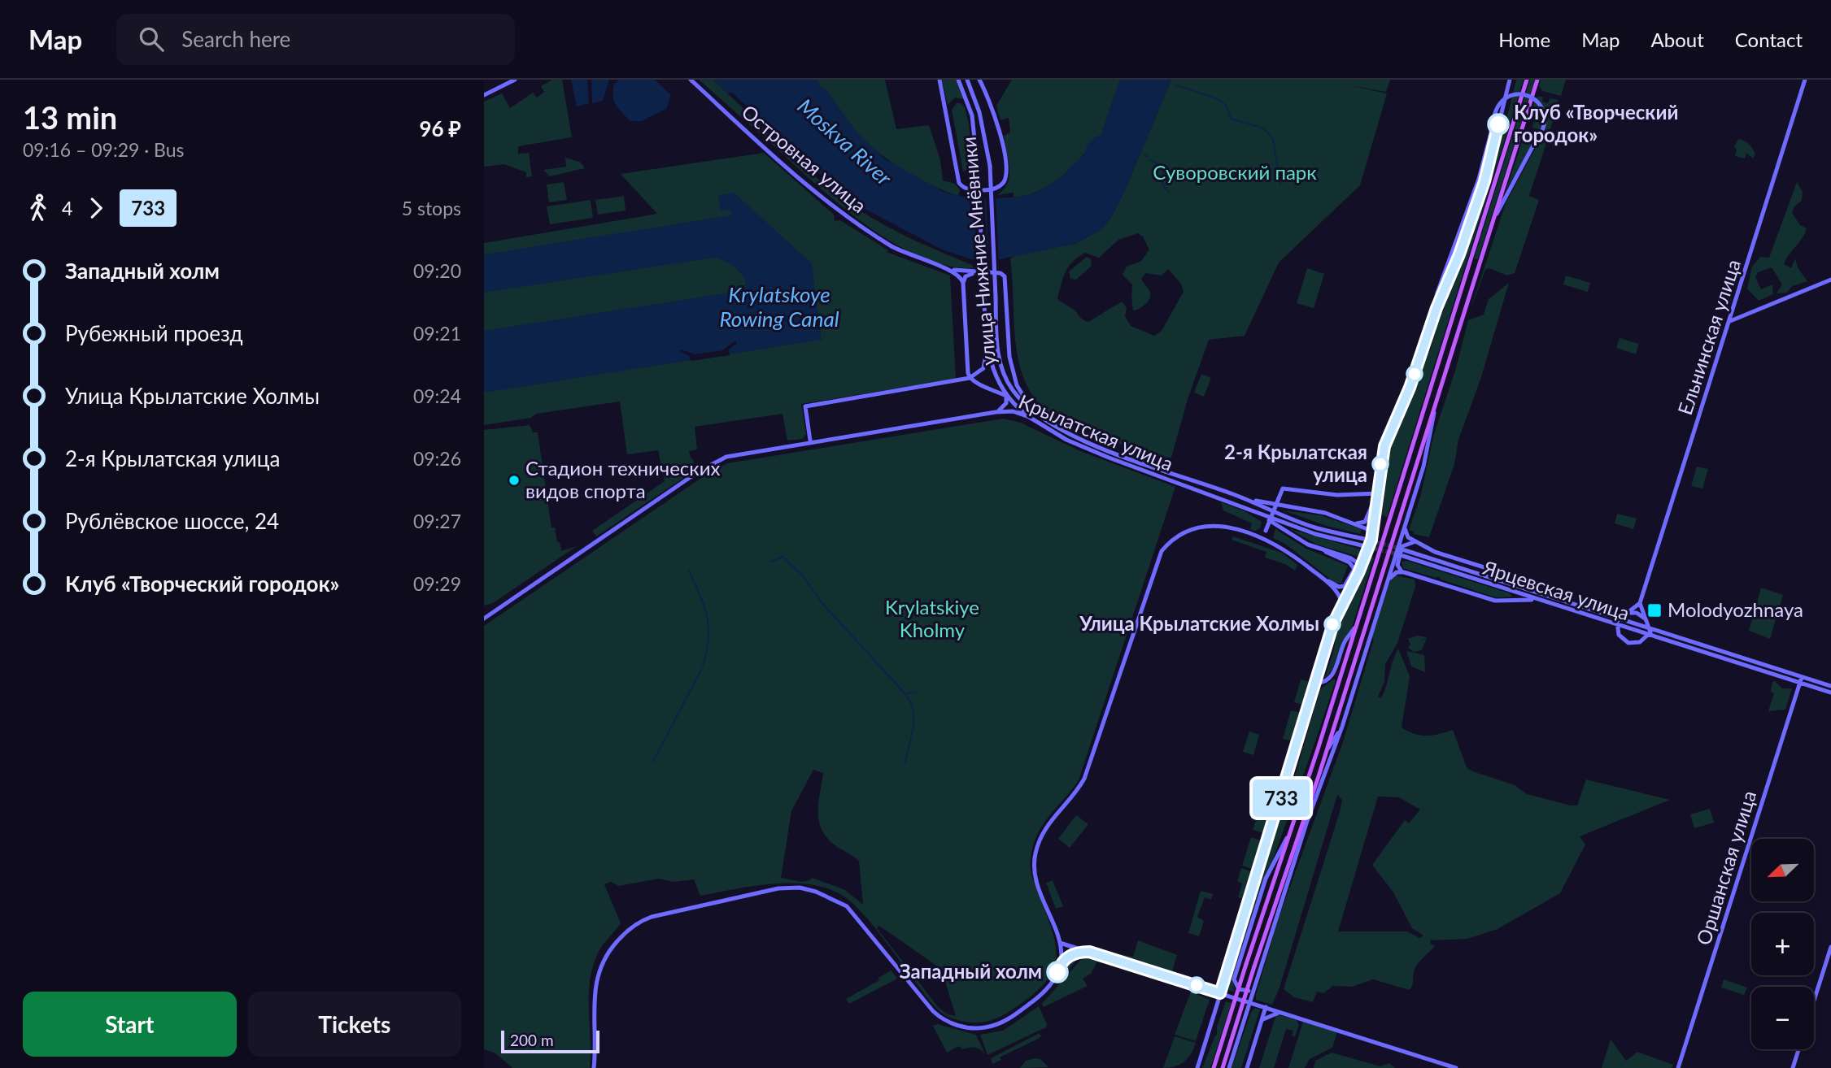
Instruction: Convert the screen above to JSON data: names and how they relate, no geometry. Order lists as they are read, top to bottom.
{
  "streets": {
    "main road": [
      "Островная улица",
      "улица Нижние Мнёвники",
      "Ельнинская улица",
      "Крылатская улица",
      "Ярцевская улица",
      "Оршанская улица"
    ]
  },
  "crossings": [
    ["Островная улица", "улица Нижние Мнёвники"],
    ["Островная улица", "Крылатская улица"],
    ["улица Нижние Мнёвники", "Крылатская улица"],
    ["Ярцевская улица", "Оршанская улица"]
  ],
  "water": ["Moskva River", "Krylatskoye Rowing Canal"],
  "parks": ["Суворовский парк", "Krylatskiye Kholmy"],
  "places": {
    "other": [
      "Клуб «Творческий городок»",
      "2-я Крылатская улица",
      "Стадион технических видов спорта",
      "Улица Крылатские Холмы",
      "Западный холм"
    ],
    "transit": ["Molodyozhnaya"]
  },
  "lines": ["bus line 733"],
  "scale_bar": "200 m",
  "north": "bottom left",
  "page": {
    "header": "Map",
    "search": "Search here",
    "nav": [
      "Home",
      "Map",
      "About",
      "Contact"
    ],
    "heading": ["13 min", "09:16 – 09:29 · Bus", "96 ₽"],
    "on_map": "733",
    "legs": ["4", "733", "5 stops"],
    "list": [
      {
        "name": "Западный холм",
        "value": "09:20"
      },
      {
        "name": "Рубежный проезд",
        "value": "09:21"
      },
      {
        "name": "Улица Крылатские Холмы",
        "value": "09:24"
      },
      {
        "name": "2-я Крылатская улица",
        "value": "09:26"
      },
      {
        "name": "Рублёвское шоссе, 24",
        "value": "09:27"
      },
      {
        "name": "Клуб «Творческий городок»",
        "value": "09:29"
      }
    ],
    "map_buttons": ["+", "−"],
    "buttons": ["Start", "Tickets"],
    "scale": "200 m"
  }
}
